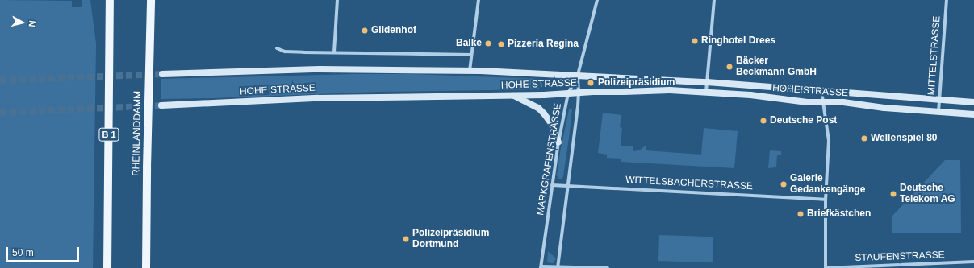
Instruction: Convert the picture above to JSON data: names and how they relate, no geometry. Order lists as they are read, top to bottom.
{
  "streets": {
    "main road": ["HOHE STRASSE", "RHEINLANDDAMM", "B 1"],
    "street": [
      "MITTELSTRASSE",
      "MARKGRAFENSTRASSE",
      "WITTELSBACHERSTRASSE",
      "STAUFENSTRASSE"
    ]
  },
  "crossings": [
    ["MITTELSTRASSE", "HOHE STRASSE"],
    ["HOHE STRASSE", "MARKGRAFENSTRASSE"],
    ["MARKGRAFENSTRASSE", "WITTELSBACHERSTRASSE"]
  ],
  "places": [
    "Gildenhof",
    "Ringhotel Drees",
    "Balke",
    "Pizzeria Regina",
    "Bäcker Beckmann GmbH",
    "Polizeipräsidium",
    "Deutsche Post",
    "Wellenspiel 80",
    "Galerie Gedankengänge",
    "Deutsche Telekom AG",
    "Briefkästchen",
    "Polizeipräsidium Dortmund"
  ],
  "scale_bar": "50 m",
  "north": "right"
}
